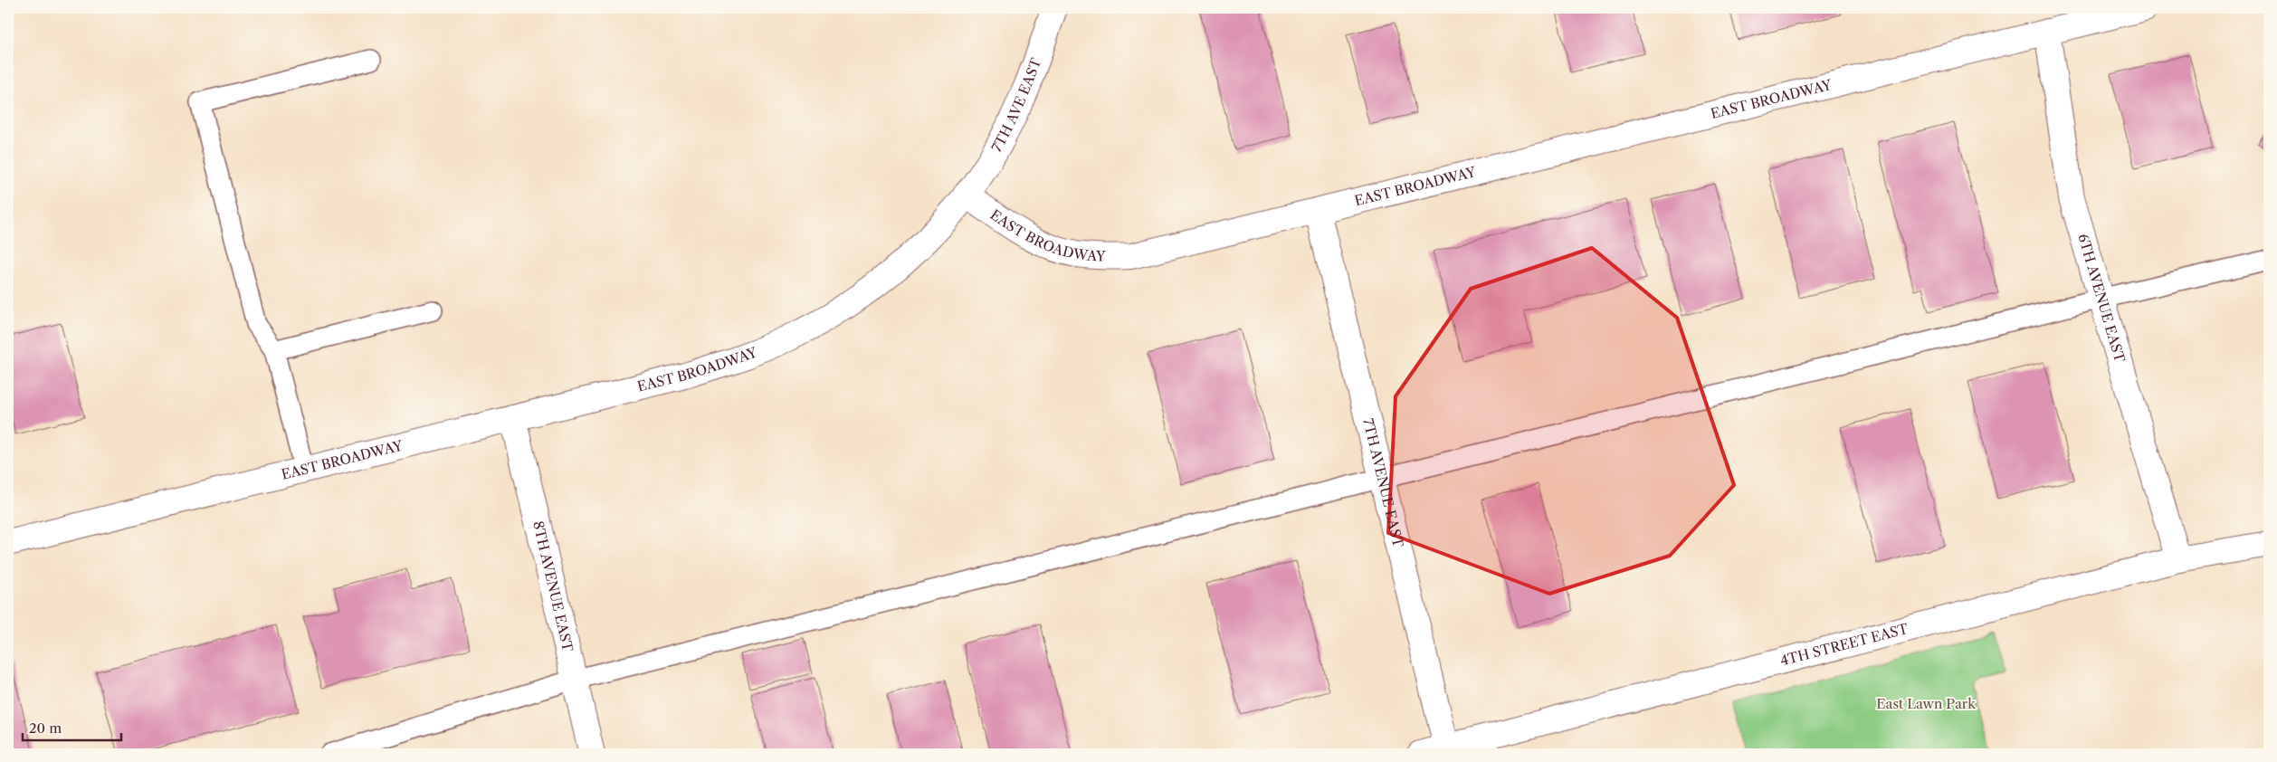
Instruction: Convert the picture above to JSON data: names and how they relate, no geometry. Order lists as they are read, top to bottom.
{
  "streets": {
    "main road": [
      "EAST BROADWAY",
      "7TH AVE EAST",
      "6TH AVENUE EAST",
      "7TH AVENUE EAST",
      "8TH AVENUE EAST",
      "4TH STREET EAST"
    ]
  },
  "crossings": [
    ["EAST BROADWAY", "7TH AVE EAST"],
    ["EAST BROADWAY", "6TH AVENUE EAST"],
    ["EAST BROADWAY", "7TH AVENUE EAST"],
    ["EAST BROADWAY", "8TH AVENUE EAST"],
    ["6TH AVENUE EAST", "4TH STREET EAST"],
    ["7TH AVENUE EAST", "4TH STREET EAST"]
  ],
  "parks": ["East Lawn Park"],
  "scale_bar": "20 m"
}
